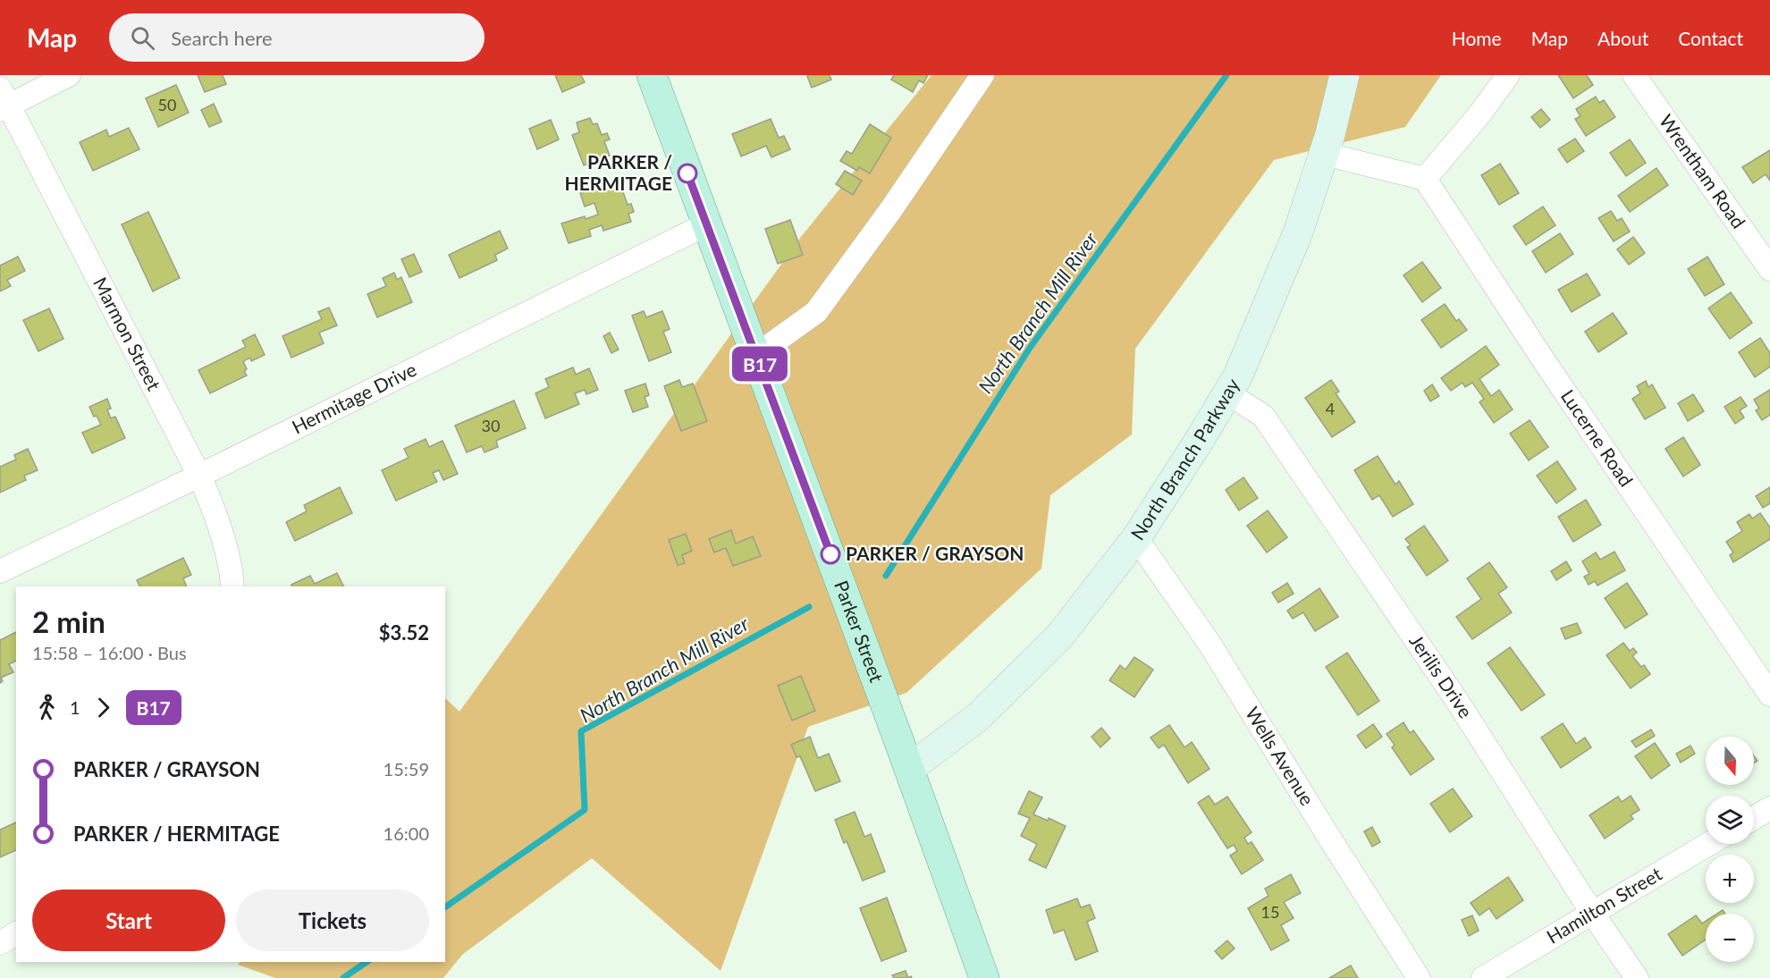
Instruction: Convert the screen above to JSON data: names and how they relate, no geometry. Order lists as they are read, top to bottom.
{
  "streets": {
    "main road": ["Parker Street"],
    "street": [
      "Wrentham Road",
      "Marmon Street",
      "Hermitage Drive",
      "Lucerne Road",
      "North Branch Parkway",
      "Jerilis Drive",
      "Wells Avenue",
      "Hamilton Street"
    ]
  },
  "crossings": [
    ["Marmon Street", "Hermitage Drive"],
    ["Hermitage Drive", "Parker Street"],
    ["North Branch Parkway", "Parker Street"],
    ["North Branch Parkway", "Jerilis Drive"],
    ["North Branch Parkway", "Wells Avenue"],
    ["Jerilis Drive", "Hamilton Street"]
  ],
  "water": ["North Branch Mill River"],
  "places": ["PARKER / HERMITAGE", "PARKER / GRAYSON"],
  "lines": ["bus line B17"],
  "house_numbers": [
    "50",
    "4",
    "30",
    "15"
  ],
  "north": "bottom",
  "page": {
    "header": "Map",
    "search": "Search here",
    "nav": [
      "Home",
      "Map",
      "About",
      "Contact"
    ],
    "on_map": "B17",
    "heading": ["2 min", "15:58 – 16:00 · Bus", "$3.52"],
    "legs": ["1", "B17"],
    "map_buttons": ["+", "−"],
    "list": [
      {
        "name": "PARKER / GRAYSON",
        "value": "15:59"
      },
      {
        "name": "PARKER / HERMITAGE",
        "value": "16:00"
      }
    ],
    "buttons": ["Start", "Tickets"]
  }
}
